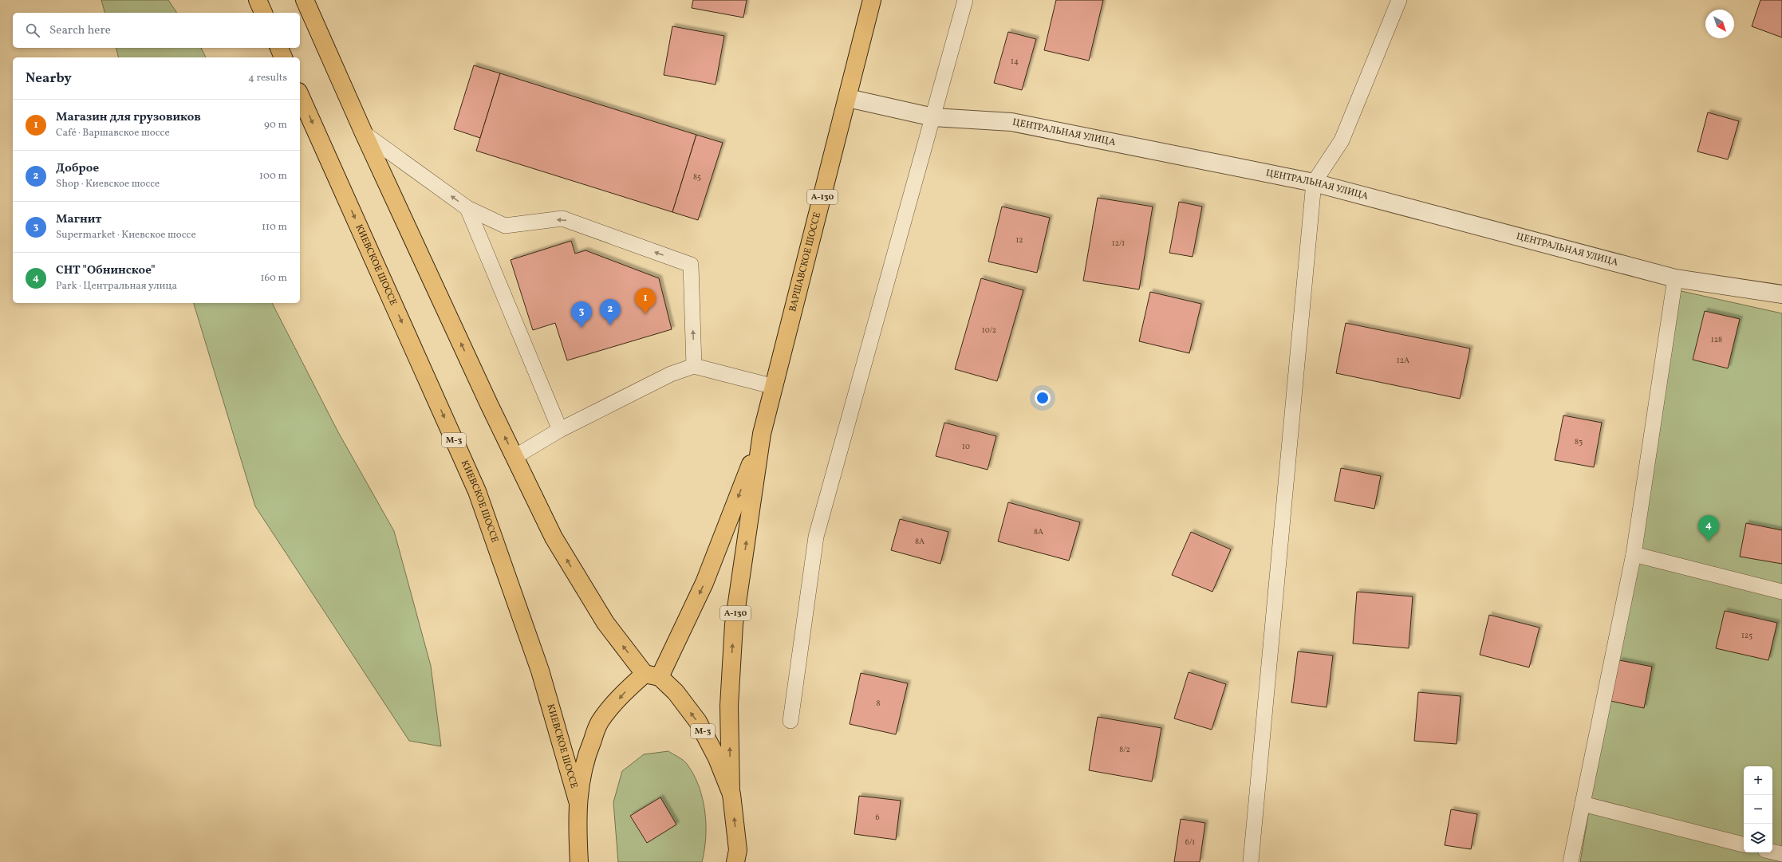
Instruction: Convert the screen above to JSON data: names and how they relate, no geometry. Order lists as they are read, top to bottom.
{
  "streets": {
    "main road": [
      "А-130",
      "ВАРШАВСКОЕ ШОССЕ",
      "КИЕВСКОЕ ШОССЕ",
      "М-3"
    ],
    "street": ["ЦЕНТРАЛЬНАЯ УЛИЦА"]
  },
  "crossings": [
    ["ЦЕНТРАЛЬНАЯ УЛИЦА", "ВАРШАВСКОЕ ШОССЕ"],
    ["А-130", "ВАРШАВСКОЕ ШОССЕ"],
    ["А-130", "КИЕВСКОЕ ШОССЕ"],
    ["А-130", "М-3"],
    ["КИЕВСКОЕ ШОССЕ", "М-3"]
  ],
  "house_numbers": [
    "14",
    "85",
    "12",
    "12/1",
    "10/2",
    "128",
    "12А",
    "83",
    "10",
    "8А",
    "8А",
    "125",
    "8",
    "8/2",
    "6",
    "6/1"
  ],
  "north": "bottom right",
  "page": {
    "search": "Search here",
    "heading": ["Nearby", "4 results"],
    "list": [
      {
        "mark": "1",
        "name": "Магазин для грузовиков",
        "note": "Café · Варшавское шоссе",
        "value": "90 m"
      },
      {
        "mark": "2",
        "name": "Доброе",
        "note": "Shop · Киевское шоссе",
        "value": "100 m"
      },
      {
        "mark": "3",
        "name": "Магнит",
        "note": "Supermarket · Киевское шоссе",
        "value": "110 m"
      },
      {
        "mark": "4",
        "name": "СНТ \"Обнинское\"",
        "note": "Park · Центральная улица",
        "value": "160 m"
      }
    ],
    "pins": [
      "1",
      "2",
      "3",
      "4"
    ],
    "map_buttons": ["+", "−"]
  }
}
